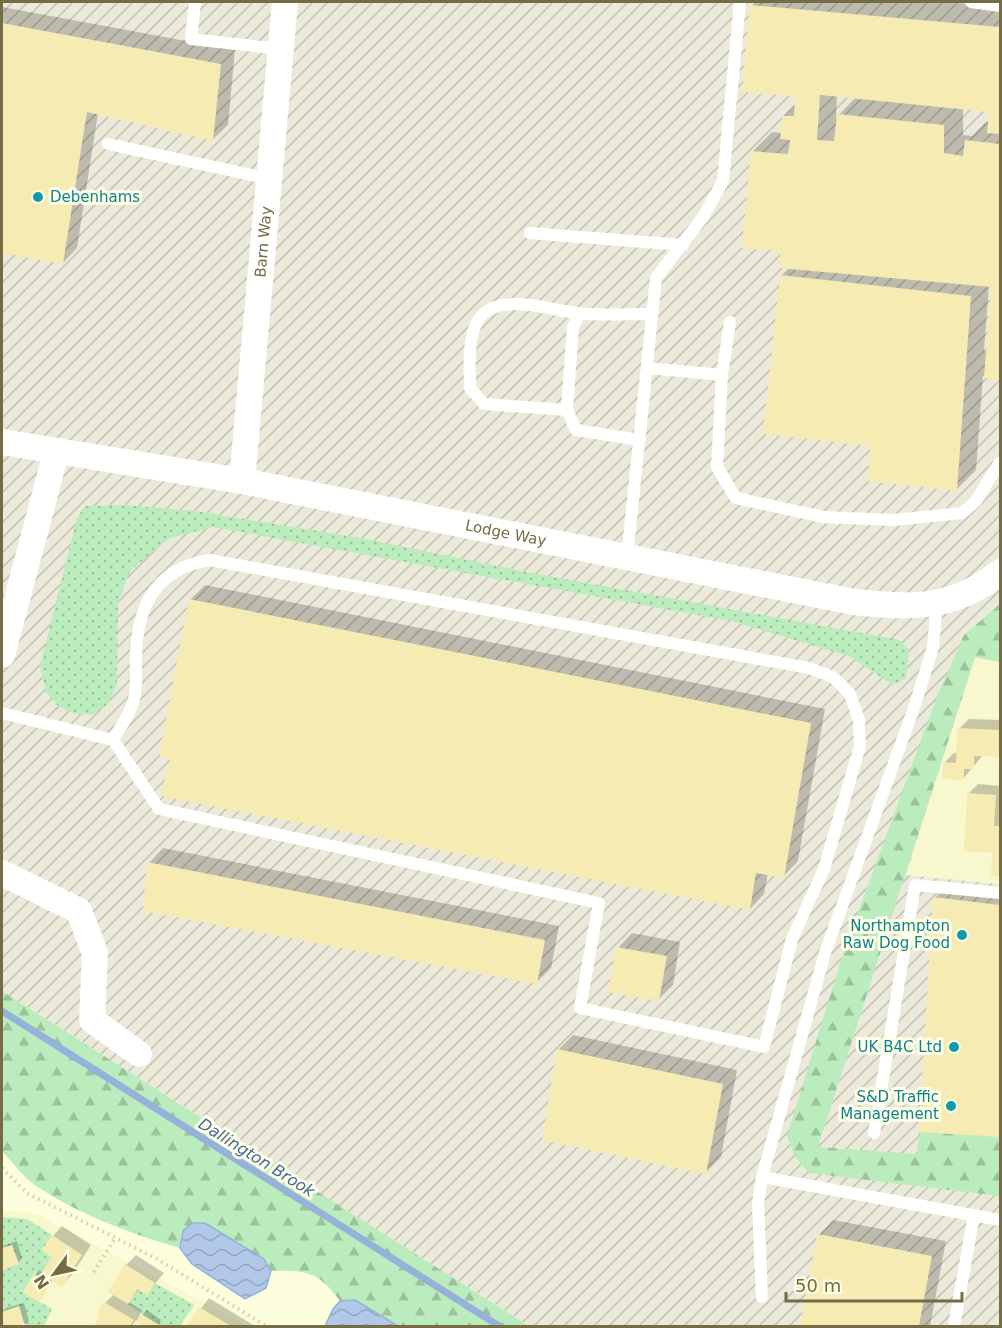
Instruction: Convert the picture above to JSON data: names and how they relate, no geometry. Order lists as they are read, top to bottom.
{
  "streets": {
    "street": ["Barn Way", "Lodge Way"]
  },
  "crossings": [
    ["Barn Way", "Lodge Way"]
  ],
  "water": ["Dallington Brook"],
  "places": [
    "Debenhams",
    "Northampton Raw Dog Food",
    "UK B4C Ltd",
    "S&D Traffic Management"
  ],
  "scale_bar": "50 m",
  "north": "bottom left"
}
